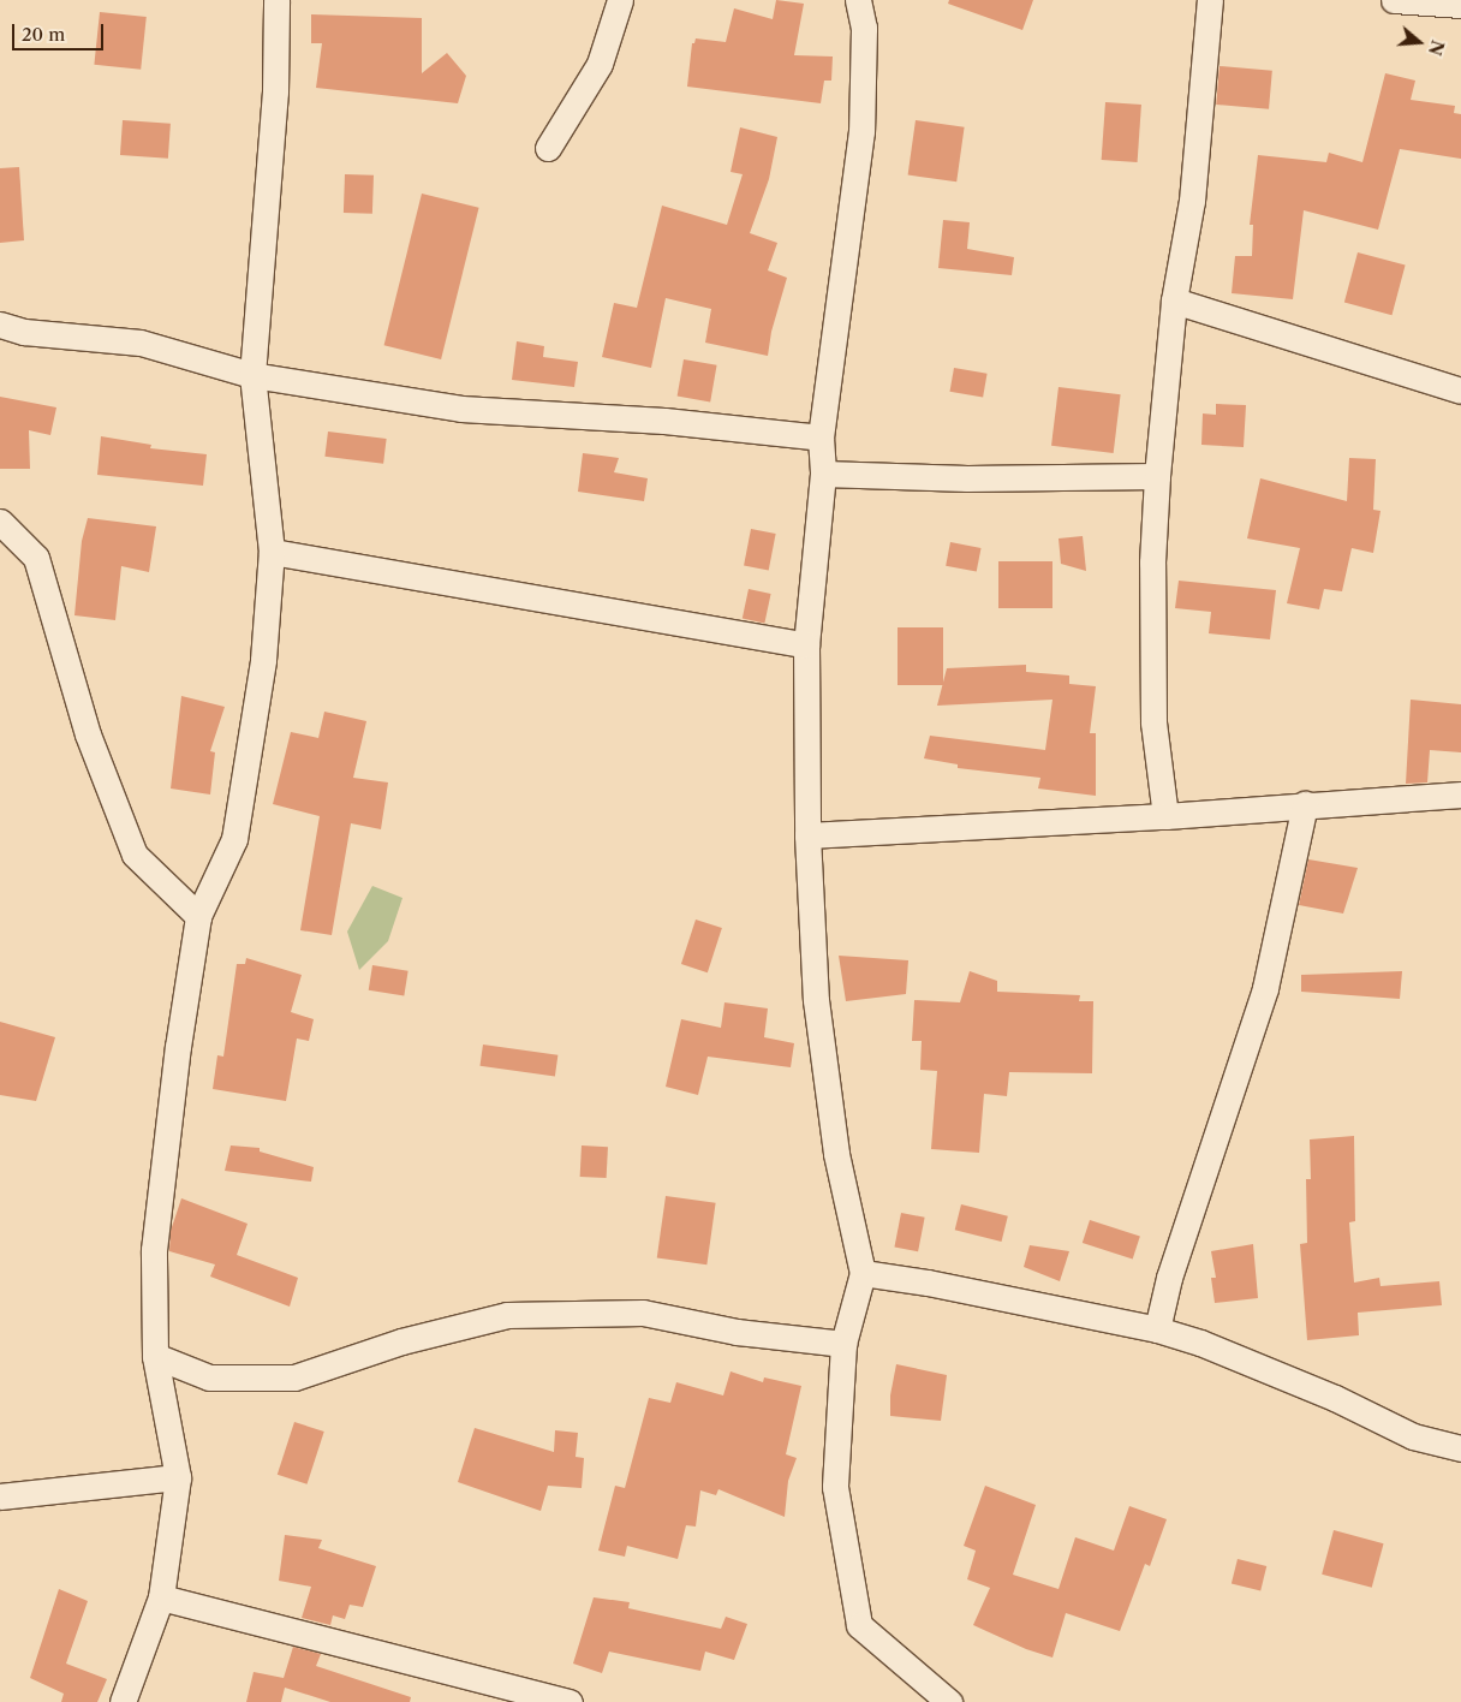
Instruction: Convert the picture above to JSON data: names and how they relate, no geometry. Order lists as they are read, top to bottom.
{
  "scale_bar": "20 m",
  "north": "right"
}
